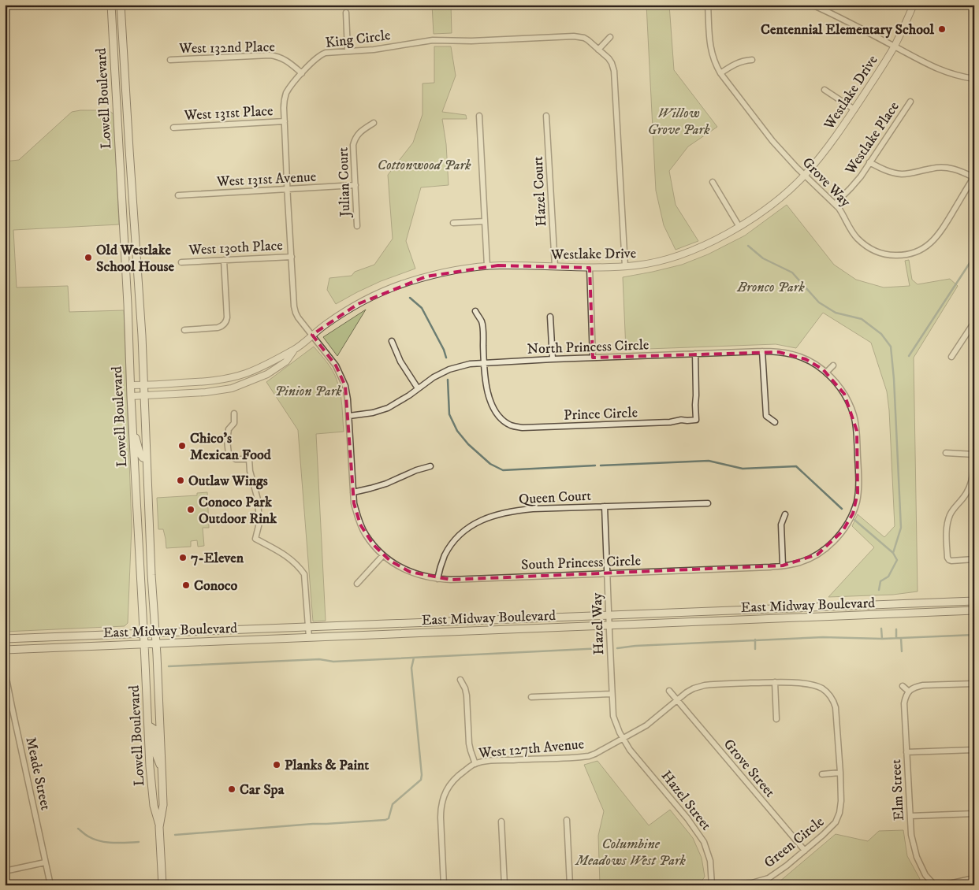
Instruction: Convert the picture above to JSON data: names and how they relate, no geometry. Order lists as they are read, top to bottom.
{
  "streets": {
    "main road": ["Lowell Boulevard", "East Midway Boulevard"],
    "street": [
      "King Circle",
      "West 132nd Place",
      "Westlake Drive",
      "West 131st Place",
      "Westlake Place",
      "West 131st Avenue",
      "Julian Court",
      "Grove Way",
      "Hazel Court",
      "West 130th Place",
      "North Princess Circle",
      "Prince Circle",
      "Queen Court",
      "South Princess Circle",
      "Hazel Way",
      "West 127th Avenue",
      "Grove Street",
      "Meade Street",
      "Elm Street",
      "Hazel Street",
      "Green Circle"
    ]
  },
  "crossings": [
    ["King Circle", "West 132nd Place"],
    ["King Circle", "Westlake Drive"],
    ["King Circle", "West 131st Place"],
    ["King Circle", "West 131st Avenue"],
    ["King Circle", "West 130th Place"],
    ["King Circle", "South Princess Circle"],
    ["Westlake Drive", "Lowell Boulevard"],
    ["Westlake Drive", "Grove Way"],
    ["Westlake Drive", "Hazel Court"],
    ["Westlake Drive", "South Princess Circle"],
    ["Lowell Boulevard", "East Midway Boulevard"],
    ["Westlake Place", "Grove Way"],
    ["West 131st Avenue", "Julian Court"],
    ["North Princess Circle", "Prince Circle"],
    ["North Princess Circle", "South Princess Circle"],
    ["Queen Court", "South Princess Circle"],
    ["Queen Court", "Hazel Way"],
    ["South Princess Circle", "Hazel Way"],
    ["East Midway Boulevard", "Hazel Way"],
    ["Hazel Way", "West 127th Avenue"],
    ["Hazel Way", "Hazel Street"],
    ["West 127th Avenue", "Grove Street"],
    ["West 127th Avenue", "Hazel Street"],
    ["West 127th Avenue", "Green Circle"],
    ["Grove Street", "Green Circle"]
  ],
  "parks": [
    "Willow Grove Park",
    "Cottonwood Park",
    "Bronco Park",
    "Pinion Park",
    "Columbine Meadows West Park"
  ],
  "places": [
    "Centennial Elementary School",
    "Old Westlake School House",
    "Chico's Mexican Food",
    "Outlaw Wings",
    "Conoco Park Outdoor Rink",
    "7-Eleven",
    "Conoco",
    "Planks & Paint",
    "Car Spa"
  ]
}
